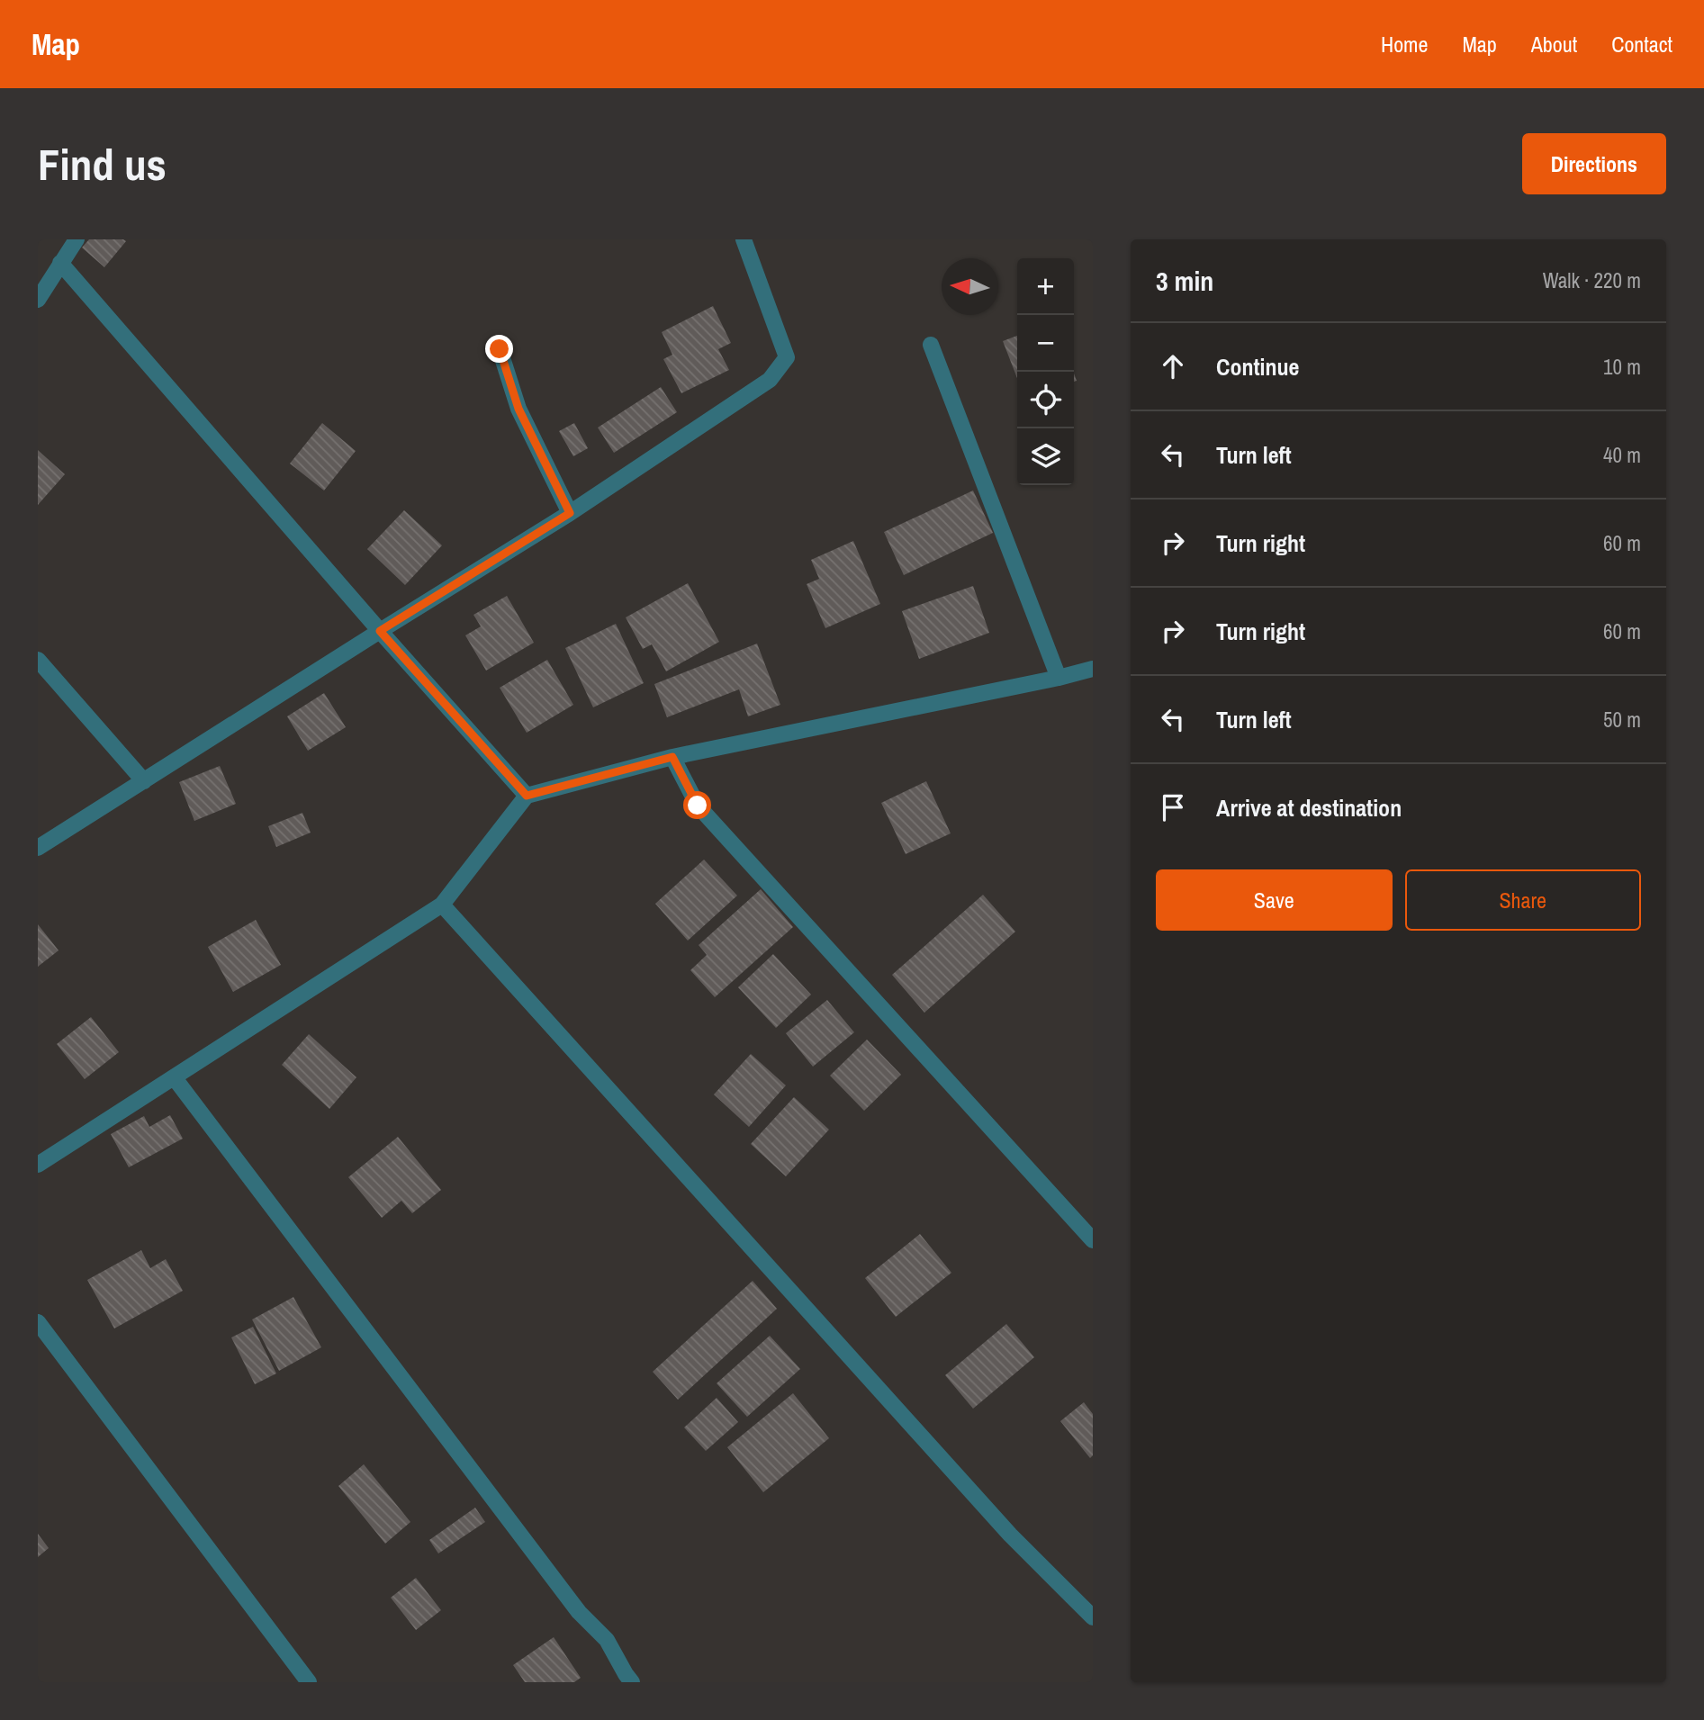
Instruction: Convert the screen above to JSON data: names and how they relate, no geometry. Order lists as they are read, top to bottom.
{
  "north": "left",
  "page": {
    "header": "Map",
    "nav": [
      "Home",
      "Map",
      "About",
      "Contact"
    ],
    "buttons": [
      "Directions",
      ["Save", "Share"]
    ],
    "title": "Find us",
    "heading": ["3 min", "Walk · 220 m"],
    "map_buttons": ["+", "−"],
    "list": [
      ["Continue", "10 m"],
      ["Turn left", "40 m"],
      ["Turn right", "60 m"],
      ["Turn right", "60 m"],
      ["Turn left", "50 m"],
      "Arrive at destination"
    ]
  }
}
